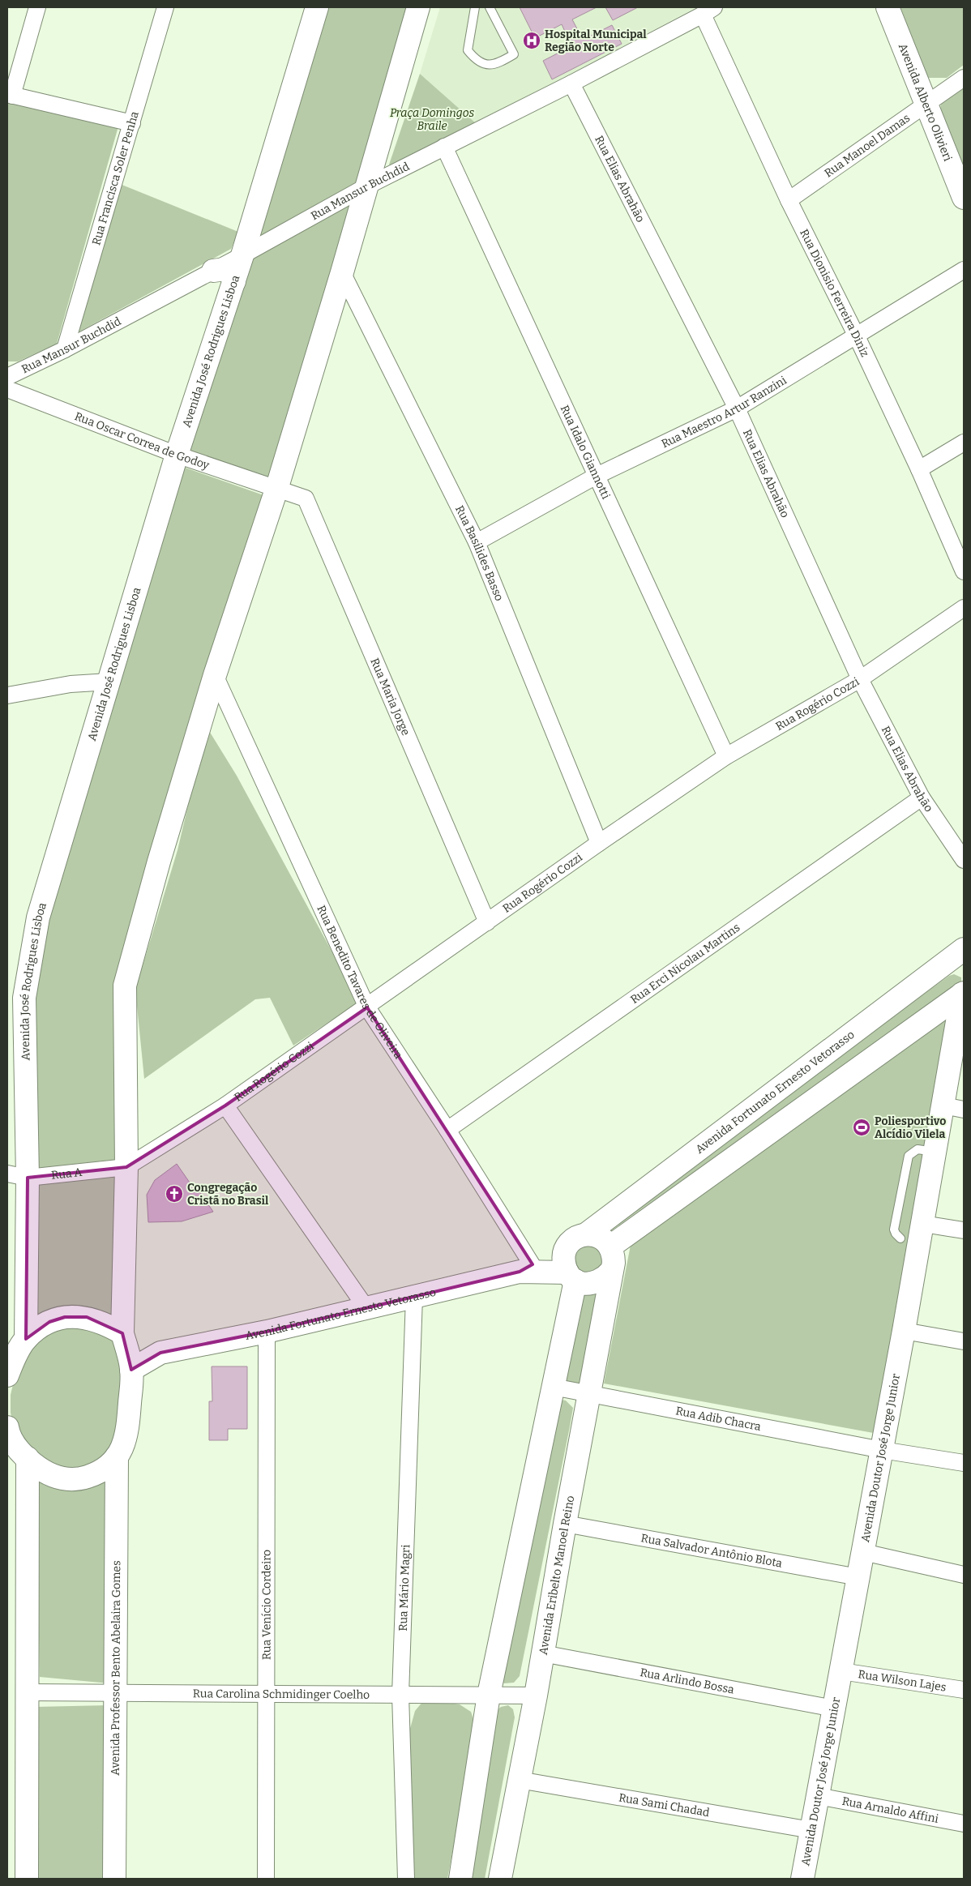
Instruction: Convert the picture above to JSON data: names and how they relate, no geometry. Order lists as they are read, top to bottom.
{
  "streets": {
    "main road": [
      "Avenida Alberto Olivieri",
      "Avenida José Rodrigues Lisboa",
      "Avenida Fortunato Ernesto Vetorasso",
      "Avenida Doutor José Jorge Junior",
      "Avenida Eribelto Manoel Reino",
      "Avenida Professor Bento Abelaira Gomes"
    ],
    "street": [
      "Rua Manoel Damas",
      "Rua Francisca Soler Penha",
      "Rua Elias Abrahão",
      "Rua Mansur Buchdid",
      "Rua Dionisio Ferreira Diniz",
      "Rua Maestro Artur Ranzini",
      "Rua Oscar Correa de Godoy",
      "Rua Idalo Giannotti",
      "Rua Basilides Basso",
      "Rua Maria Jorge",
      "Rua Rogério Cozzi",
      "Rua Erci Nicolau Martins",
      "Rua Benedito Tavares de Oliveira",
      "Rua A",
      "Rua Adib Chacra",
      "Rua Salvador Antônio Blota",
      "Rua Mário Magri",
      "Rua Venício Cordeiro",
      "Rua Arlindo Bossa",
      "Rua Wilson Lajes",
      "Rua Carolina Schmidinger Coelho",
      "Rua Sami Chadad",
      "Rua Arnaldo Affini"
    ]
  },
  "crossings": [
    ["Avenida Alberto Olivieri", "Rua Manoel Damas"],
    ["Rua Manoel Damas", "Rua Dionisio Ferreira Diniz"],
    ["Rua Francisca Soler Penha", "Rua Mansur Buchdid"],
    ["Rua Elias Abrahão", "Rua Mansur Buchdid"],
    ["Rua Elias Abrahão", "Rua Maestro Artur Ranzini"],
    ["Rua Elias Abrahão", "Rua Rogério Cozzi"],
    ["Rua Elias Abrahão", "Rua Erci Nicolau Martins"],
    ["Rua Mansur Buchdid", "Rua Dionisio Ferreira Diniz"],
    ["Rua Mansur Buchdid", "Avenida José Rodrigues Lisboa"],
    ["Rua Mansur Buchdid", "Rua Idalo Giannotti"],
    ["Rua Dionisio Ferreira Diniz", "Rua Maestro Artur Ranzini"],
    ["Avenida José Rodrigues Lisboa", "Rua Oscar Correa de Godoy"],
    ["Avenida José Rodrigues Lisboa", "Rua A"],
    ["Rua Maestro Artur Ranzini", "Rua Idalo Giannotti"],
    ["Rua Maestro Artur Ranzini", "Rua Basilides Basso"],
    ["Rua Oscar Correa de Godoy", "Rua Maria Jorge"],
    ["Rua Idalo Giannotti", "Rua Rogério Cozzi"],
    ["Rua Basilides Basso", "Rua Rogério Cozzi"],
    ["Rua Maria Jorge", "Rua Rogério Cozzi"],
    ["Rua Rogério Cozzi", "Rua Benedito Tavares de Oliveira"],
    ["Rua Rogério Cozzi", "Rua A"],
    ["Rua Erci Nicolau Martins", "Rua Benedito Tavares de Oliveira"],
    ["Rua Benedito Tavares de Oliveira", "Avenida Fortunato Ernesto Vetorasso"],
    ["Avenida Fortunato Ernesto Vetorasso", "Avenida Eribelto Manoel Reino"],
    ["Avenida Fortunato Ernesto Vetorasso", "Rua Mário Magri"],
    ["Avenida Fortunato Ernesto Vetorasso", "Rua Venício Cordeiro"],
    ["Rua Adib Chacra", "Avenida Doutor José Jorge Junior"],
    ["Rua Adib Chacra", "Avenida Eribelto Manoel Reino"],
    ["Avenida Doutor José Jorge Junior", "Rua Salvador Antônio Blota"],
    ["Avenida Doutor José Jorge Junior", "Rua Arlindo Bossa"],
    ["Avenida Doutor José Jorge Junior", "Rua Wilson Lajes"],
    ["Avenida Doutor José Jorge Junior", "Rua Sami Chadad"],
    ["Avenida Doutor José Jorge Junior", "Rua Arnaldo Affini"],
    ["Rua Salvador Antônio Blota", "Avenida Eribelto Manoel Reino"],
    ["Avenida Eribelto Manoel Reino", "Rua Arlindo Bossa"],
    ["Avenida Eribelto Manoel Reino", "Rua Carolina Schmidinger Coelho"],
    ["Avenida Eribelto Manoel Reino", "Rua Sami Chadad"],
    ["Rua Mário Magri", "Rua Carolina Schmidinger Coelho"],
    ["Rua Venício Cordeiro", "Rua Carolina Schmidinger Coelho"],
    ["Avenida Professor Bento Abelaira Gomes", "Rua Carolina Schmidinger Coelho"]
  ],
  "parks": ["Praça Domingos Braile"],
  "places": {
    "hospital": ["Hospital Municipal Região Norte"],
    "sports": ["Poliesportivo Alcídio Vilela"],
    "church": ["Congregação Cristã no Brasil"]
  }
}
